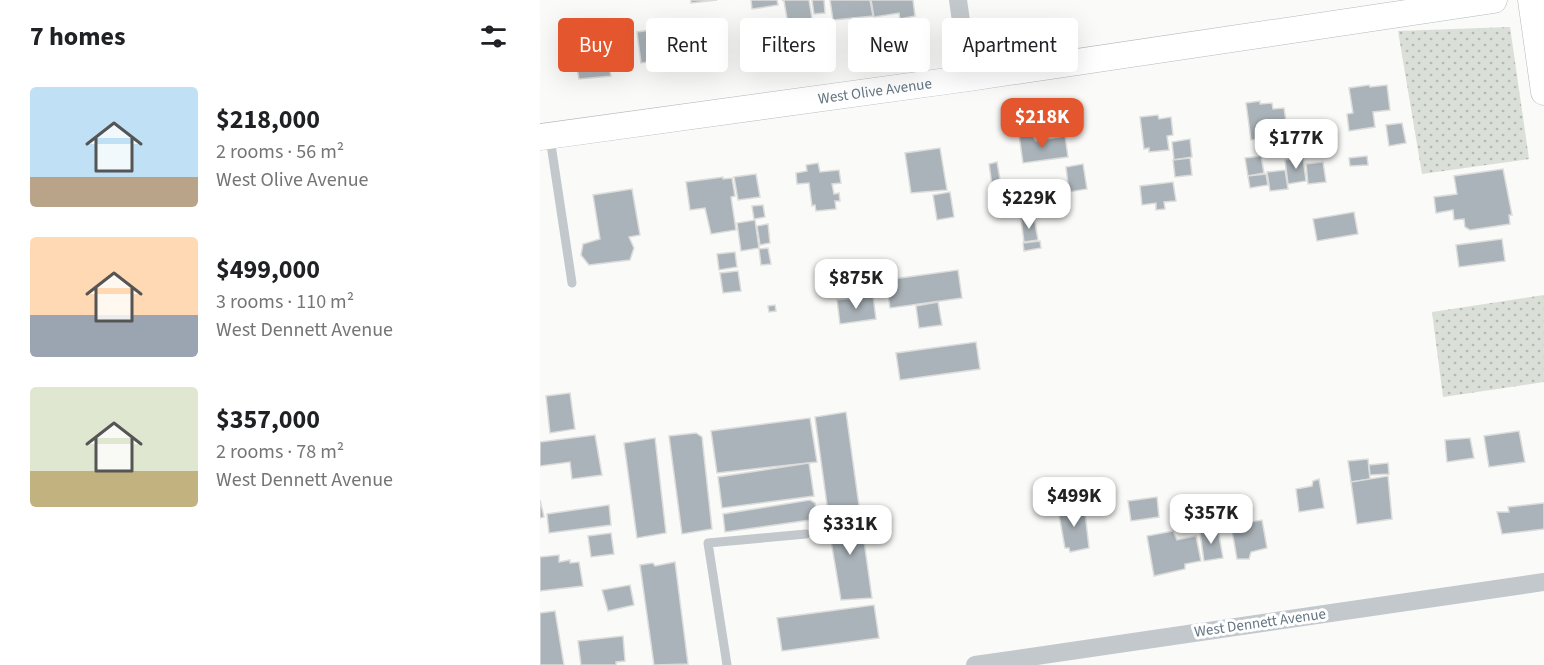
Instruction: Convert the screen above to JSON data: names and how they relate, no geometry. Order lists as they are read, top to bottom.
{
  "streets": {
    "main road": ["West Olive Avenue"],
    "street": ["West Dennett Avenue"]
  },
  "page": {
    "heading": "7 homes",
    "chip": [
      "Buy",
      "Rent",
      "Filters",
      "New",
      "Apartment"
    ],
    "list": [
      {
        "name": "$218,000",
        "note": "2 rooms · 56 m² · West Olive Avenue"
      },
      {
        "name": "$499,000",
        "note": "3 rooms · 110 m² · West Dennett Avenue"
      },
      {
        "name": "$357,000",
        "note": "2 rooms · 78 m² · West Dennett Avenue"
      }
    ],
    "price": [
      "$218K",
      "$177K",
      "$229K",
      "$875K",
      "$499K",
      "$357K",
      "$331K"
    ]
  }
}
